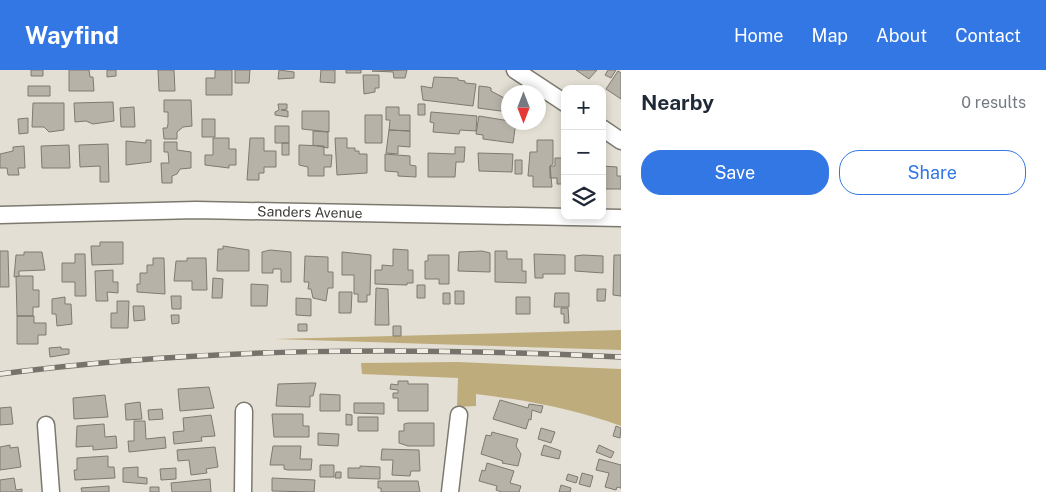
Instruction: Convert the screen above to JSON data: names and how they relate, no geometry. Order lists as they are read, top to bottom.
{
  "streets": {
    "street": ["Sanders Avenue"]
  },
  "north": "bottom",
  "page": {
    "header": "Wayfind",
    "nav": [
      "Home",
      "Map",
      "About",
      "Contact"
    ],
    "heading": ["Nearby", "0 results"],
    "map_buttons": ["+", "−"],
    "buttons": ["Save", "Share"]
  }
}
